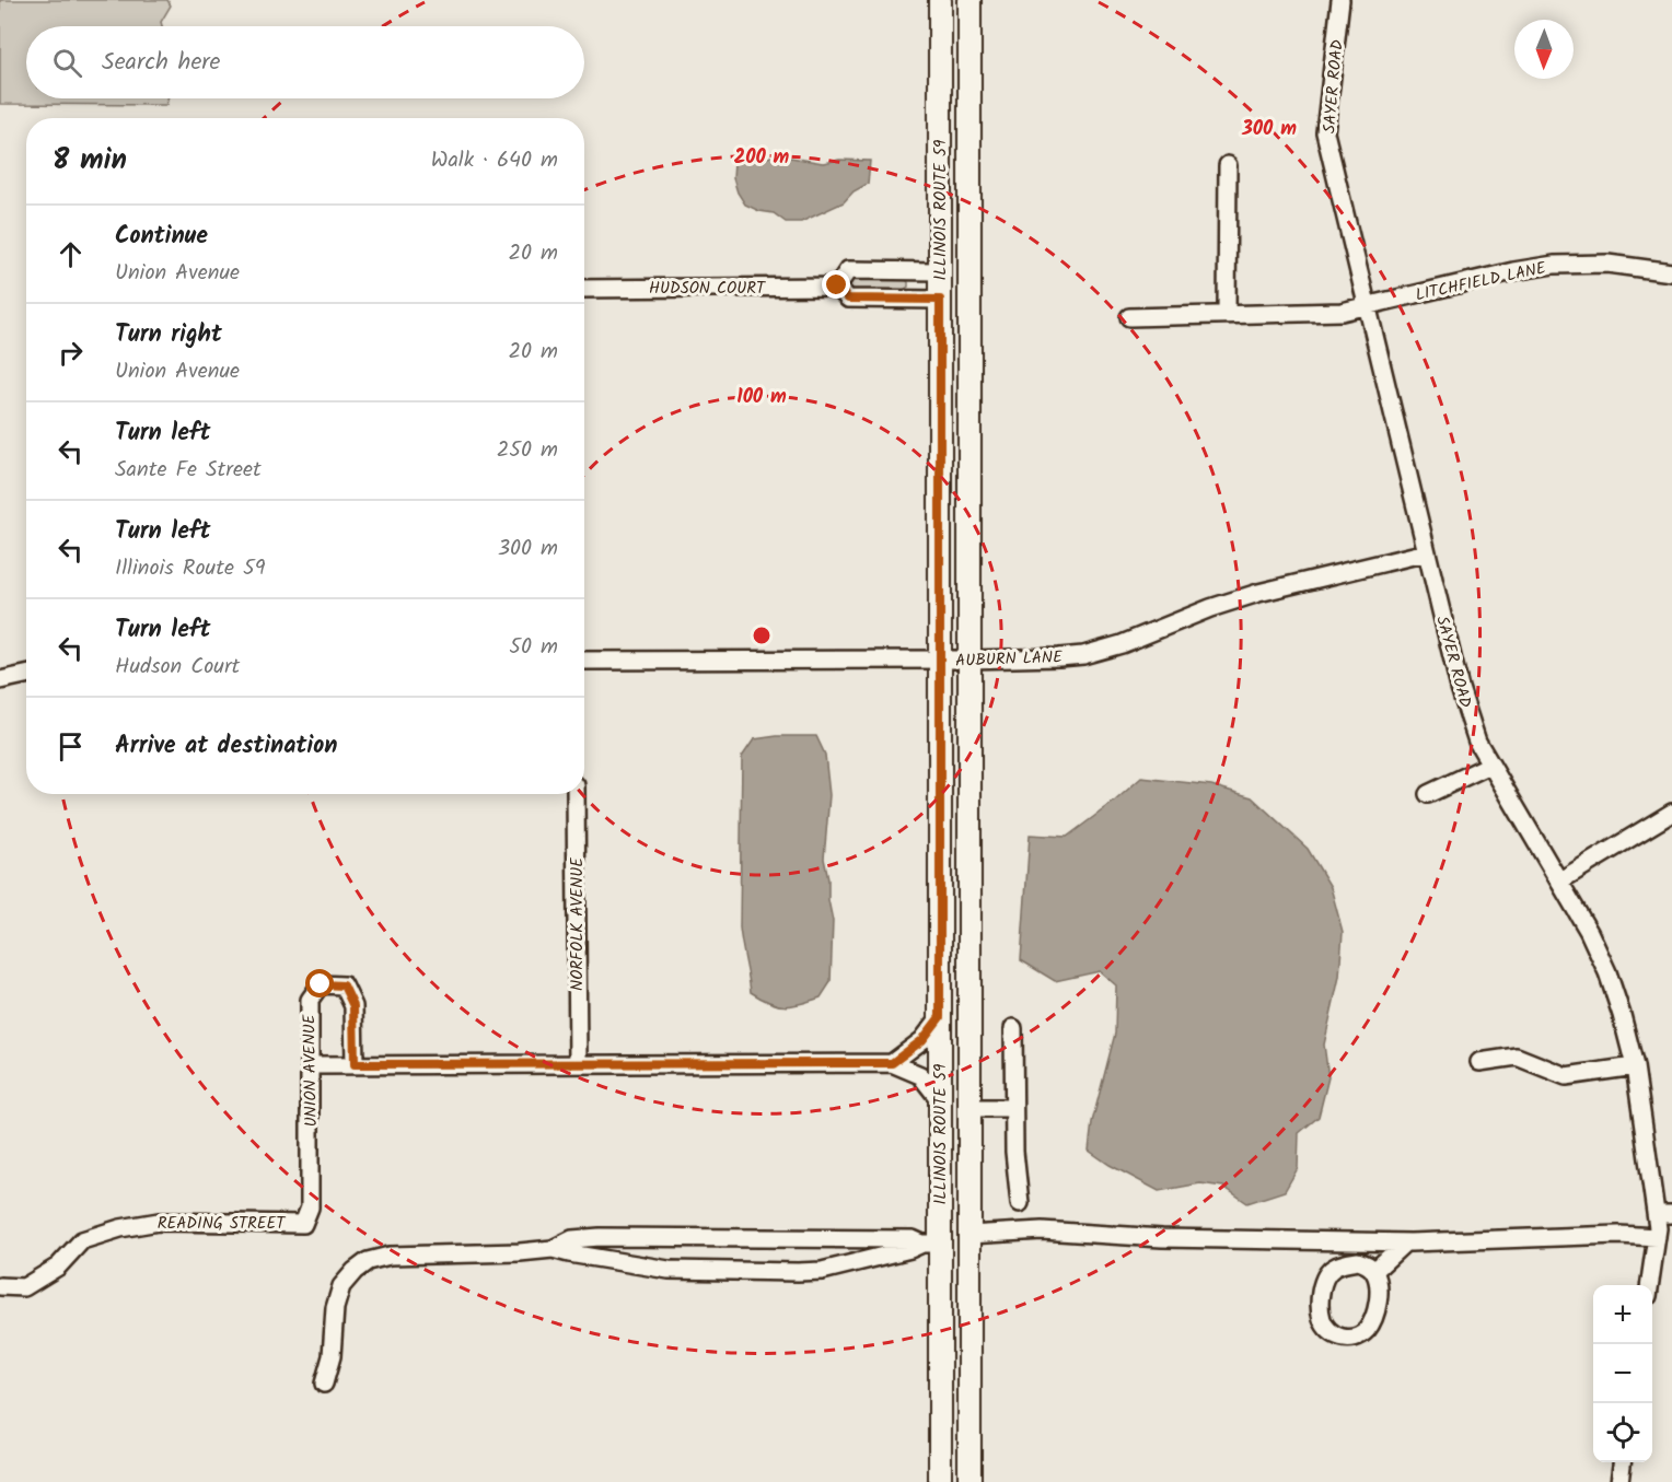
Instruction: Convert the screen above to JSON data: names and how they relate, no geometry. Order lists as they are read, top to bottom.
{
  "streets": {
    "main road": ["ILLINOIS ROUTE 59"],
    "street": [
      "SAYER ROAD",
      "LITCHFIELD LANE",
      "HUDSON COURT",
      "AUBURN LANE",
      "NORFOLK AVENUE",
      "UNION AVENUE",
      "READING STREET"
    ]
  },
  "crossings": [
    ["SAYER ROAD", "LITCHFIELD LANE"],
    ["SAYER ROAD", "AUBURN LANE"],
    ["ILLINOIS ROUTE 59", "HUDSON COURT"],
    ["ILLINOIS ROUTE 59", "AUBURN LANE"],
    ["UNION AVENUE", "READING STREET"]
  ],
  "north": "bottom",
  "page": {
    "search": "Search here",
    "heading": ["8 min", "Walk · 640 m"],
    "list": [
      ["Continue", "Union Avenue", "20 m"],
      ["Turn right", "Union Avenue", "20 m"],
      ["Turn left", "Sante Fe Street", "250 m"],
      ["Turn left", "Illinois Route 59", "300 m"],
      ["Turn left", "Hudson Court", "50 m"],
      "Arrive at destination"
    ],
    "map_buttons": ["+", "−"]
  },
  "rings": ["300 m", "200 m", "100 m"]
}
